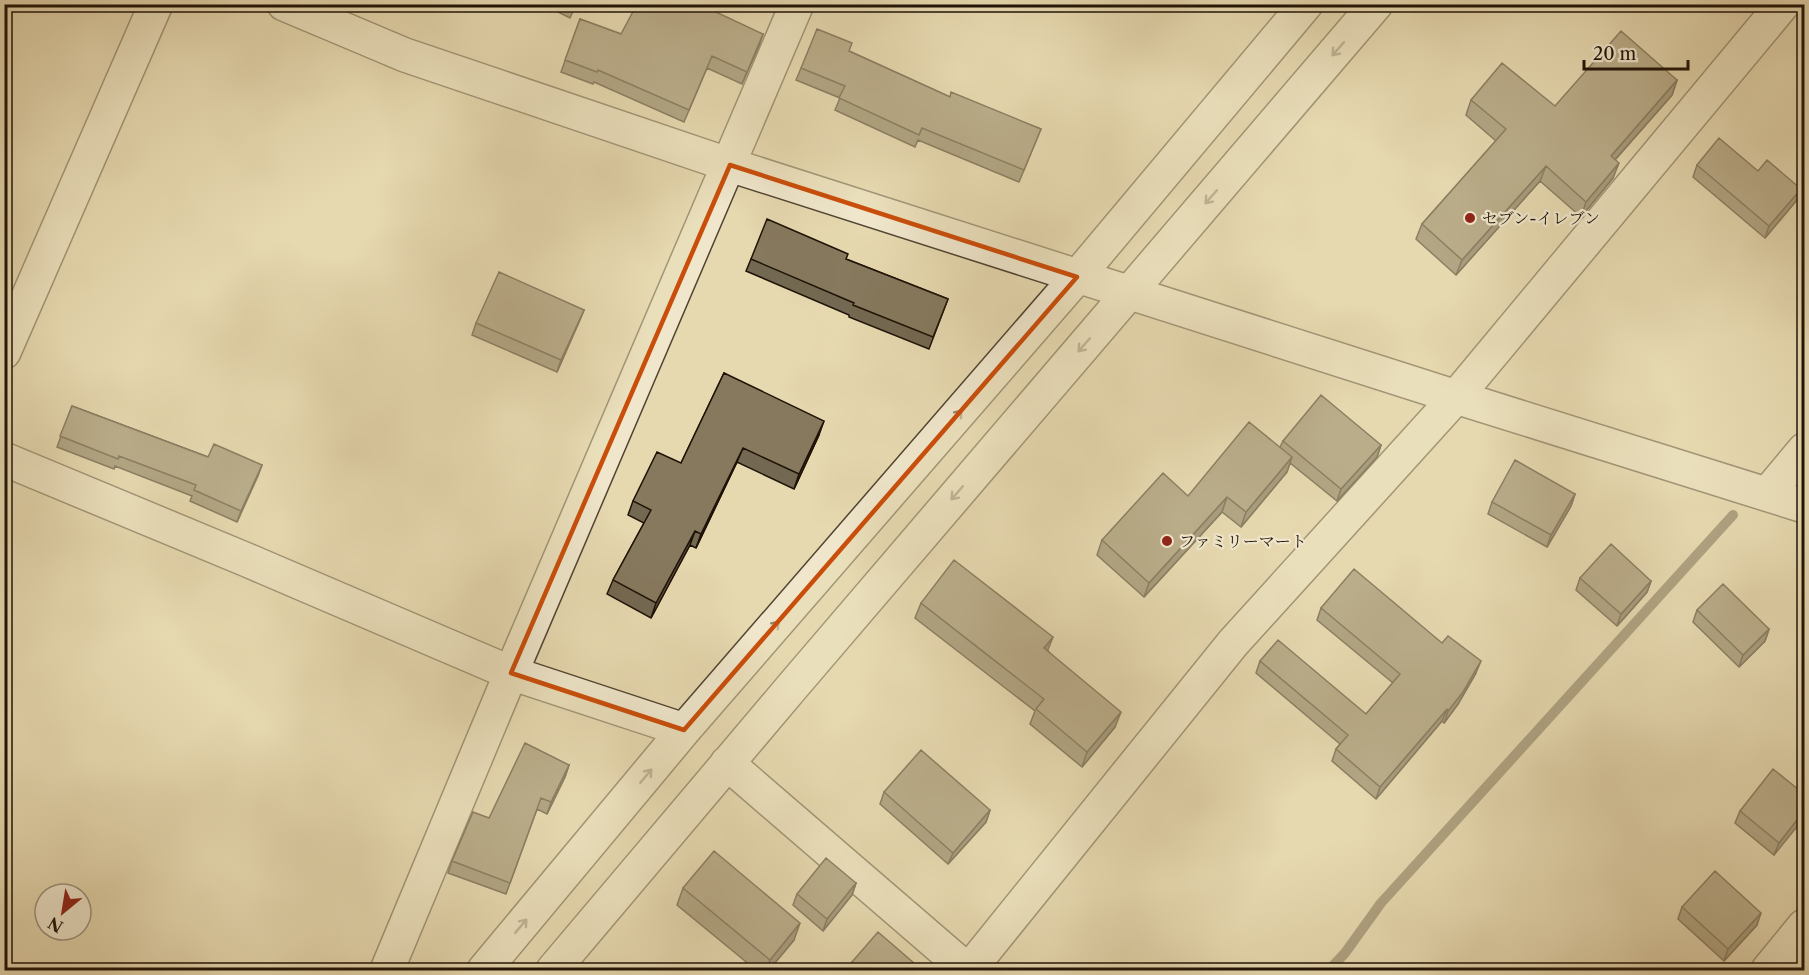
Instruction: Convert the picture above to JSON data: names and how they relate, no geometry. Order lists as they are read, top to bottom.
{
  "places": ["セブン-イレブン", "ファミリーマート"],
  "scale_bar": "20 m",
  "north": "bottom left"
}
